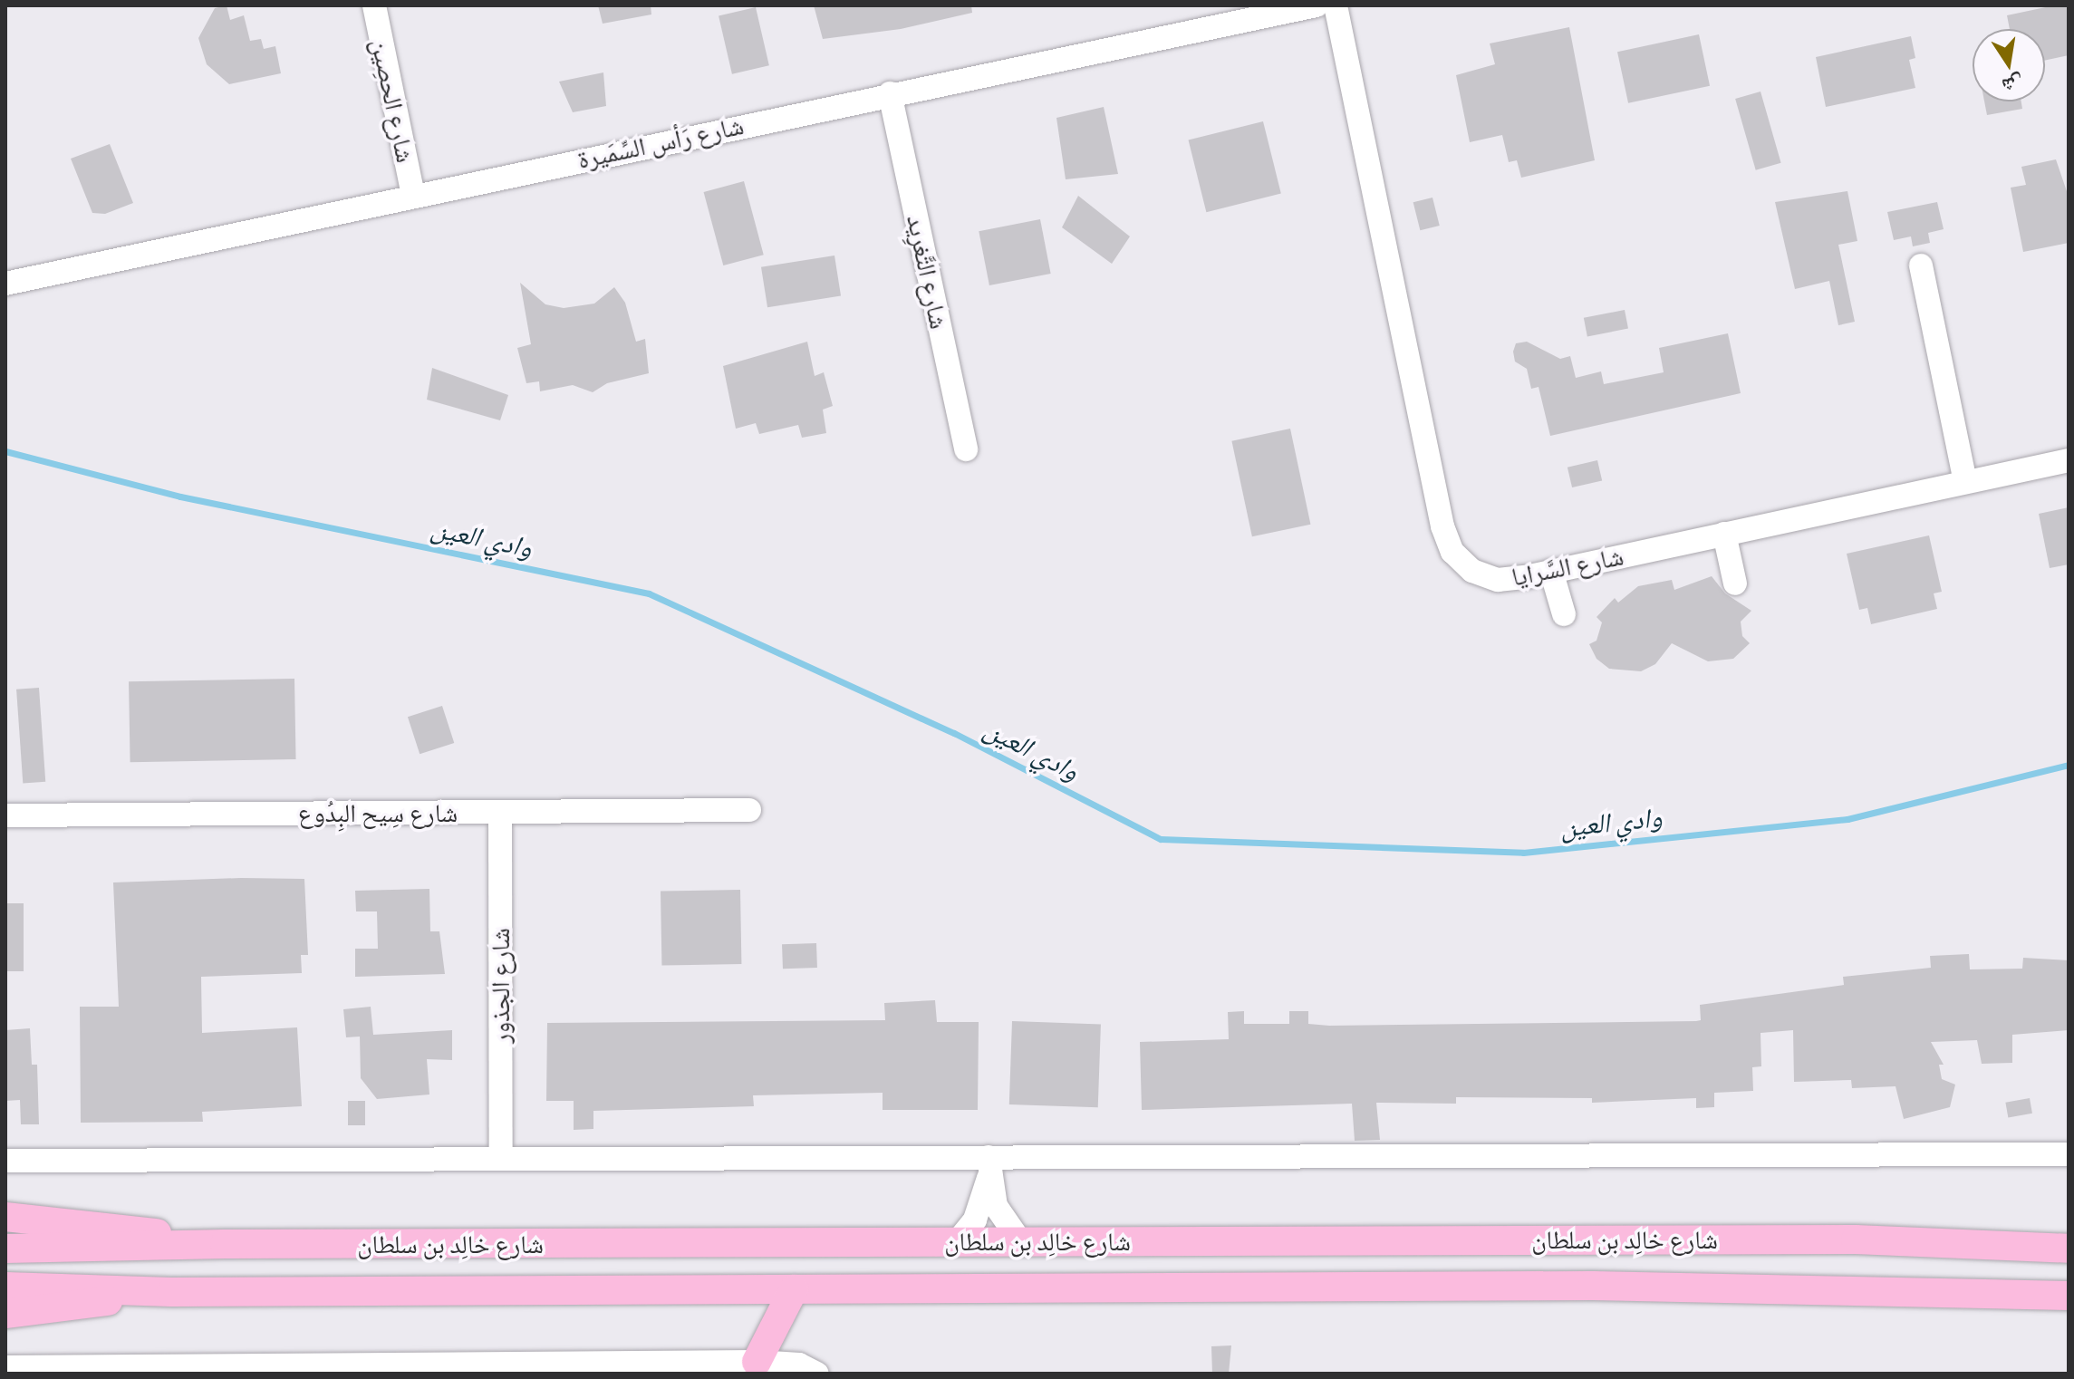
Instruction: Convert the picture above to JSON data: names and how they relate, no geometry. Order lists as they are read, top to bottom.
{
  "streets": {
    "main road": ["شارع خالِد بن سلطان"],
    "street": [
      "شارع الحصِين",
      "شارع رَأس السِّمَيرة",
      "شارع التَّغرِيد",
      "شارع السَّرايا",
      "شارع سِيح البِدُوع",
      "شارع الجذور"
    ]
  },
  "crossings": [
    ["شارع الحصِين", "شارع رَأس السِّمَيرة"],
    ["شارع رَأس السِّمَيرة", "شارع التَّغرِيد"],
    ["شارع سِيح البِدُوع", "شارع الجذور"]
  ],
  "water": ["وادي العين"],
  "north": "bottom"
}
